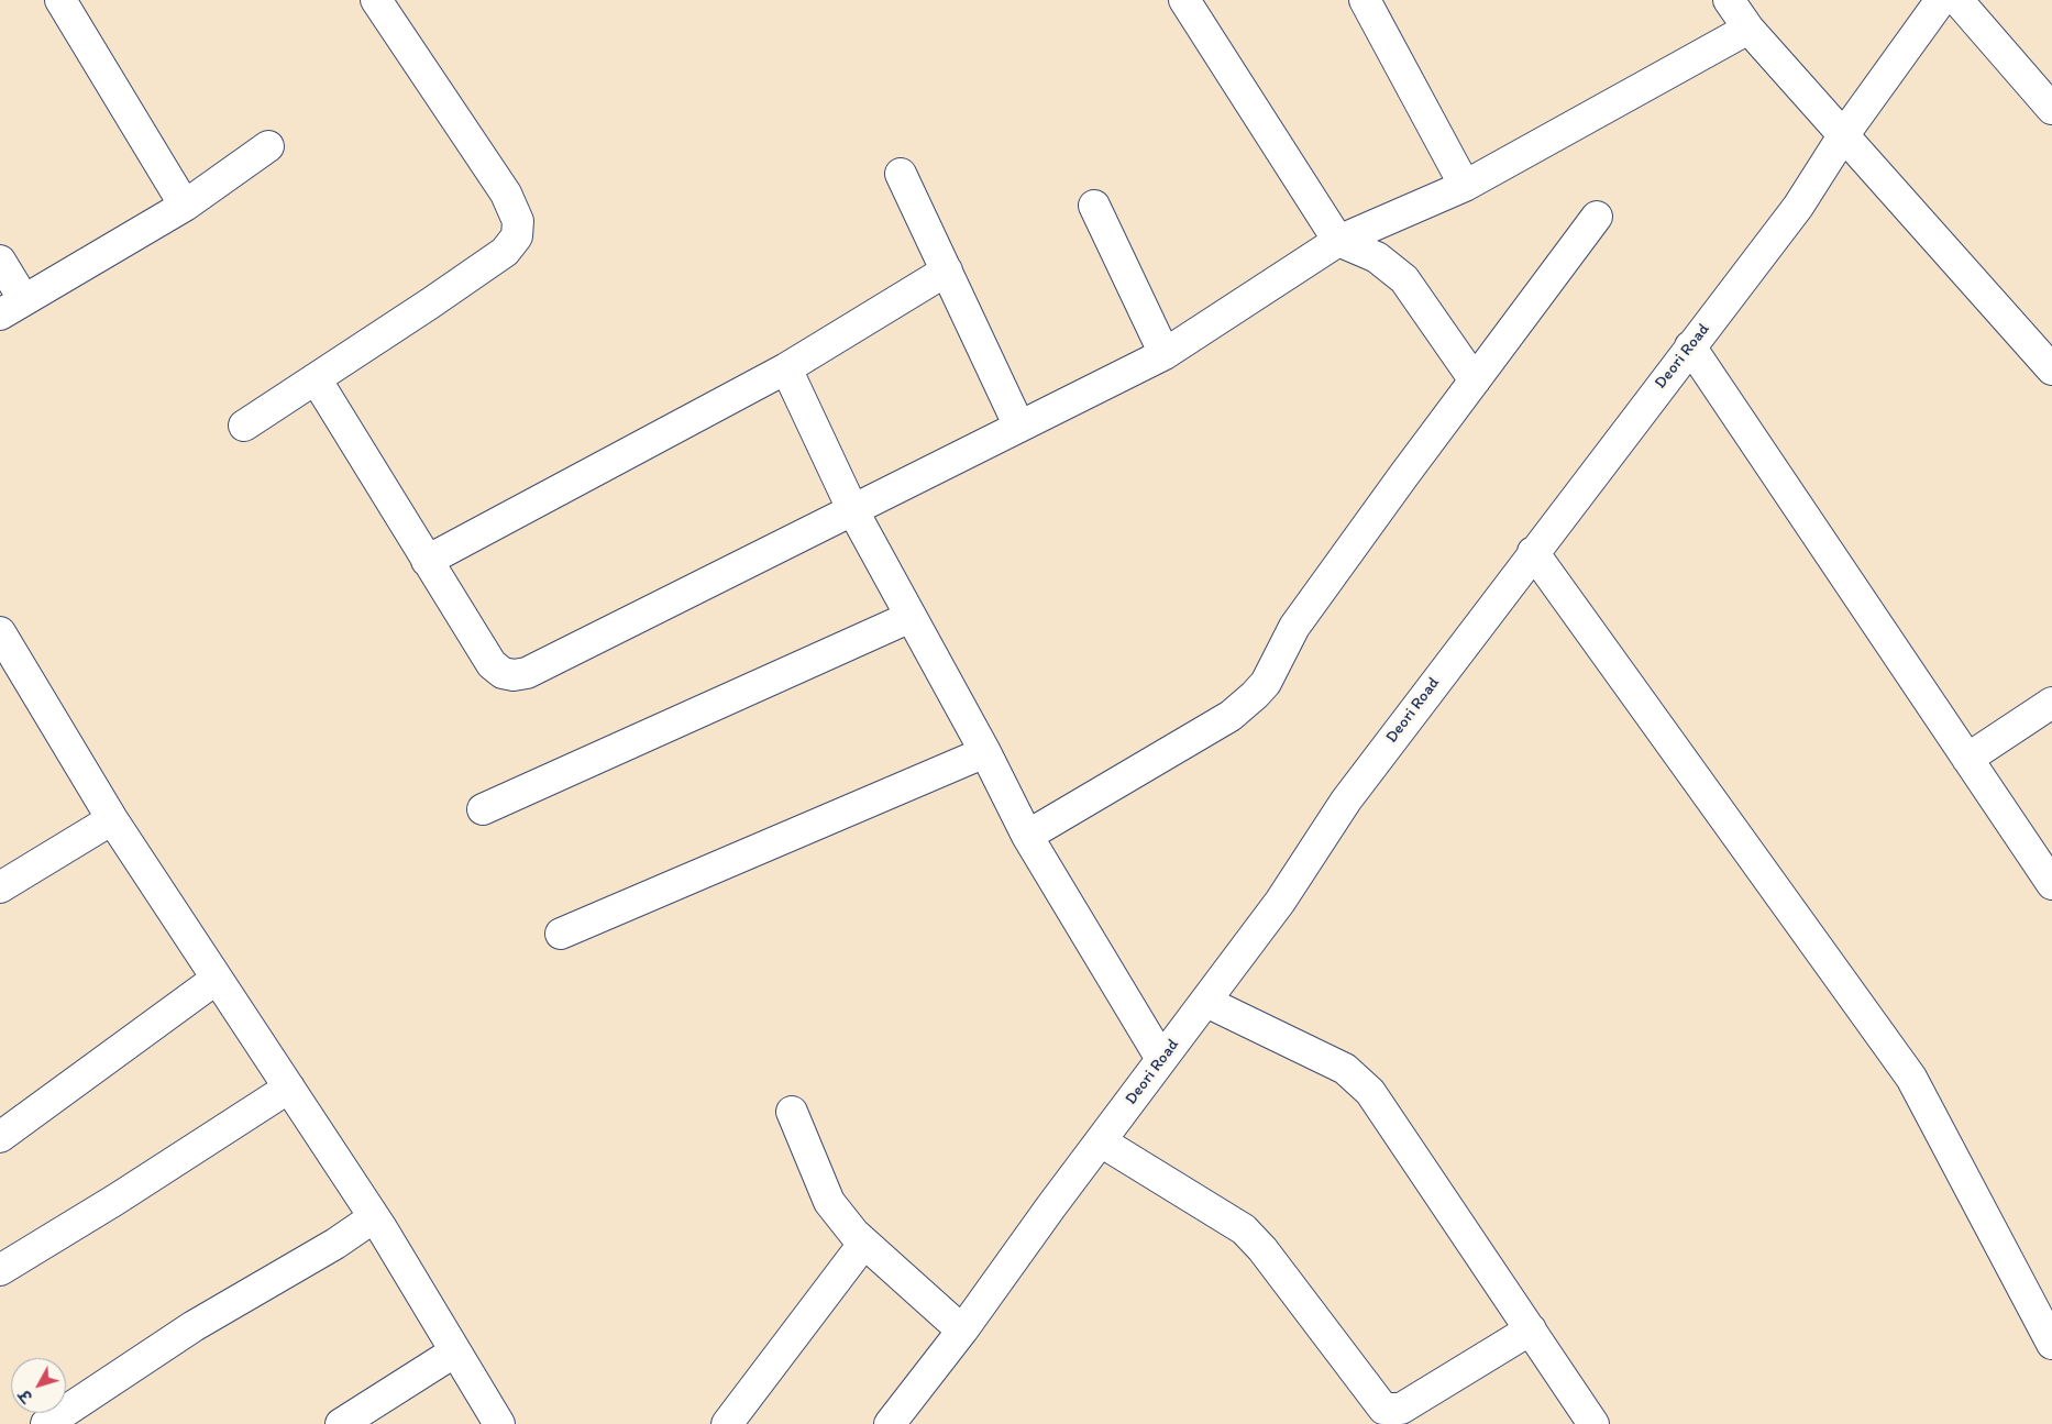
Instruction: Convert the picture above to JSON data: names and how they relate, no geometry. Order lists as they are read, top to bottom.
{
  "streets": {
    "street": ["Deori Road"]
  },
  "north": "bottom left"
}
